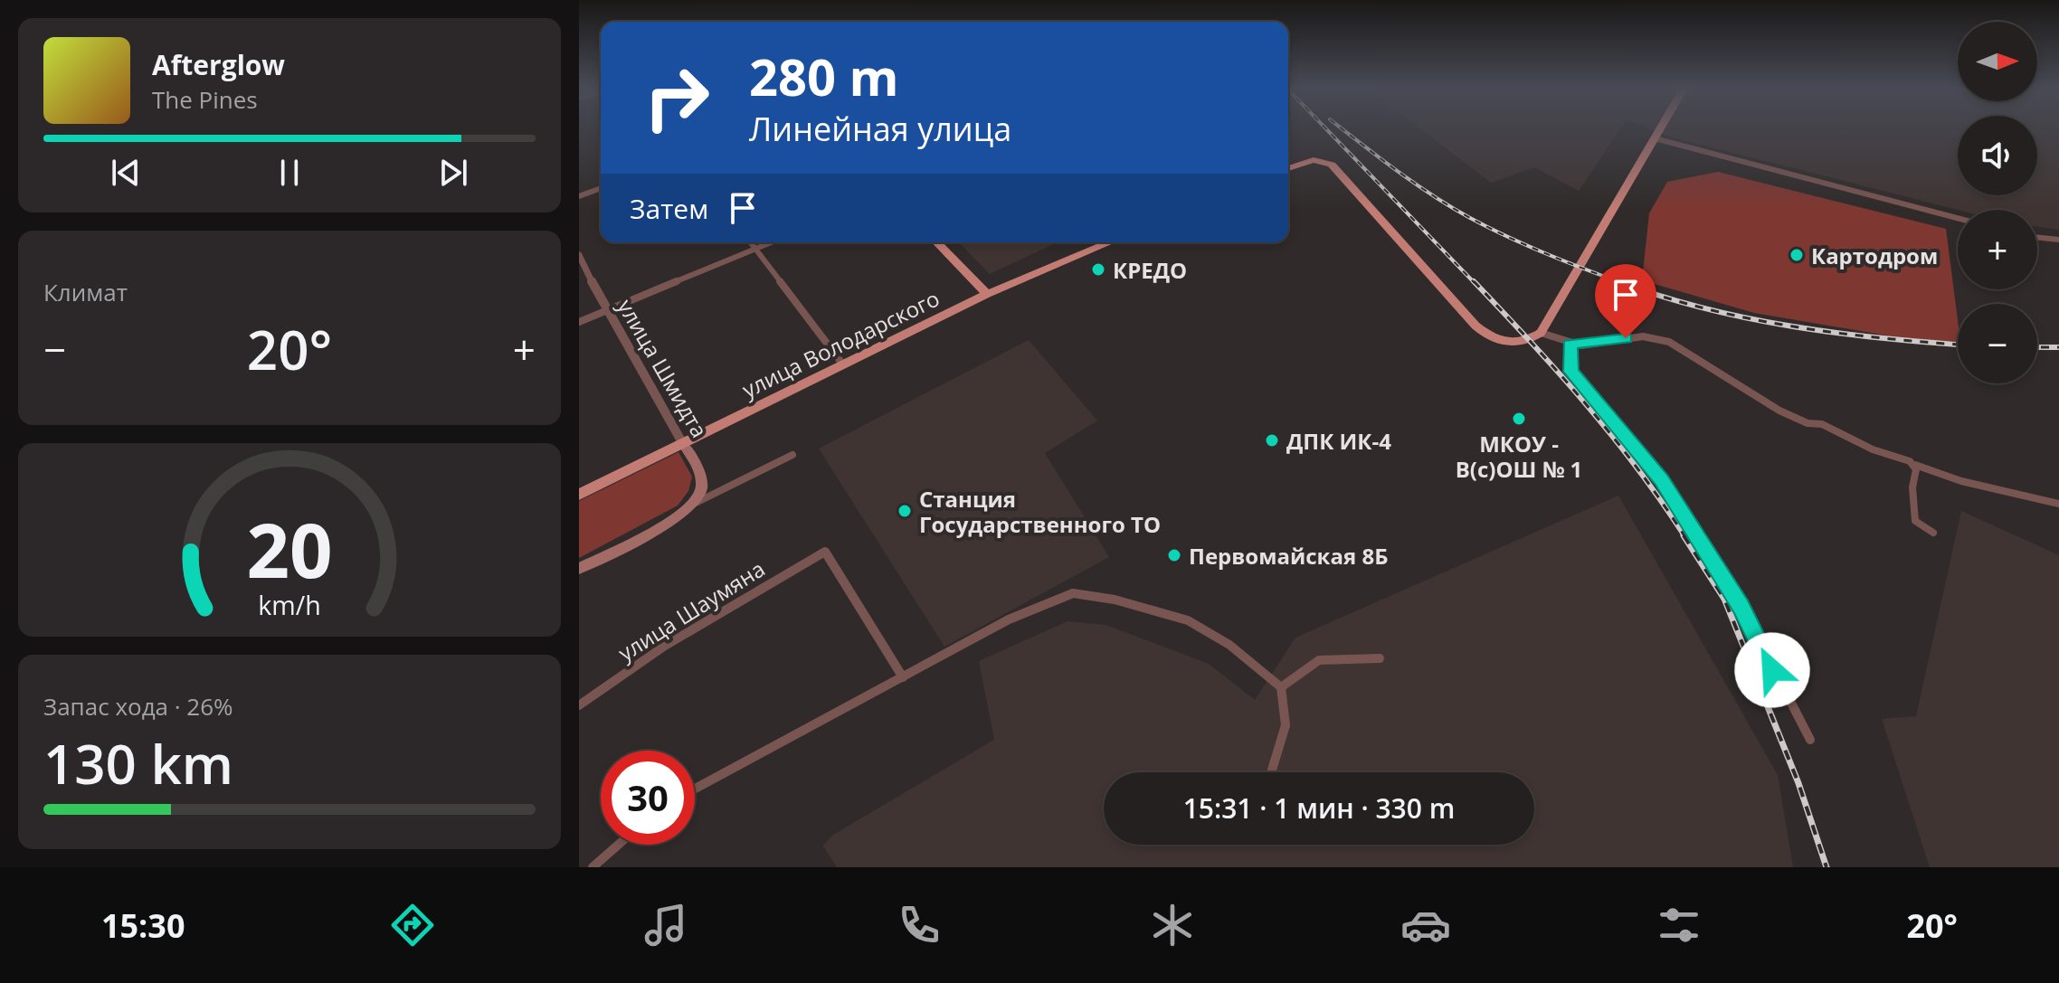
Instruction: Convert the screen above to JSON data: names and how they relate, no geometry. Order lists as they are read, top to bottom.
{
  "streets": {
    "main road": ["улица Володарского", "улица Шмидта"],
    "street": ["улица Шаумяна"]
  },
  "crossings": [
    ["улица Володарского", "улица Шмидта"]
  ],
  "places": [
    "Картодром",
    "КРЕДО",
    "МКОУ - В(с)ОШ № 1",
    "ДПК ИК-4",
    "Станция Государственного ТО",
    "Первомайская 8Б"
  ],
  "north": "right",
  "page": {
    "map_buttons": ["+", "−"],
    "turn": ["280 m", "Линейная улица"],
    "song": ["Afterglow", "The Pines"],
    "then": "Затем",
    "tile": [
      "Климат",
      ["Запас хода · 26%", "130 km"]
    ],
    "heat": ["−", "20°", "+"],
    "limit": "30",
    "trip": "15:31 · 1 мин · 330 m",
    "tabs": ["15:30", "20°"],
    "gauge": ["20", "km/h"]
  }
}
